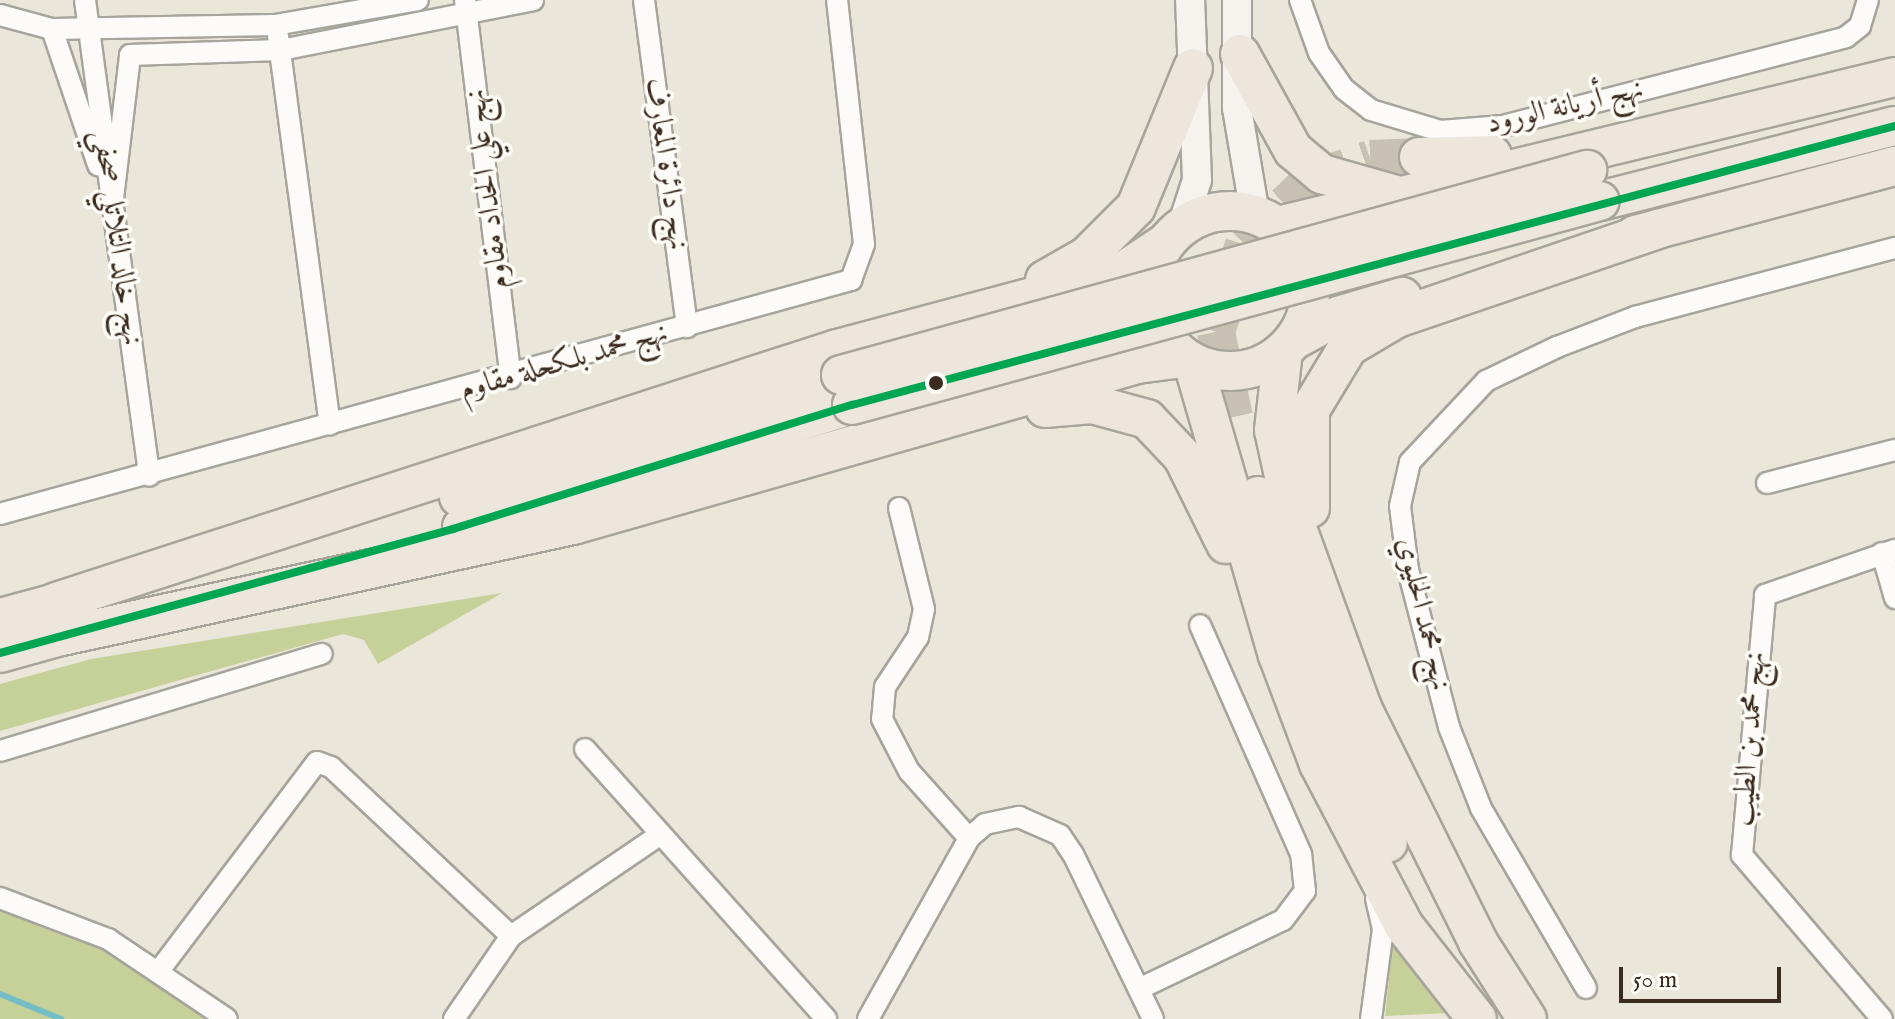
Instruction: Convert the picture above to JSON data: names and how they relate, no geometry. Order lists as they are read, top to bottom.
{
  "streets": {
    "street": [
      "نهج أريانة الورود",
      "نهج دائرة المعارف",
      "نهج علي الحداد مقاوم",
      "نهج خالد التلاتلي صحفي",
      "نهج محمد بلكحلة مقاوم",
      "نهج محمد الحليوي",
      "نهج محمد بن الطيب"
    ]
  },
  "crossings": [
    ["نهج دائرة المعارف", "نهج محمد بلكحلة مقاوم"],
    ["نهج علي الحداد مقاوم", "نهج محمد بلكحلة مقاوم"],
    ["نهج خالد التلاتلي صحفي", "نهج محمد بلكحلة مقاوم"]
  ],
  "scale_bar": "50 m"
}
